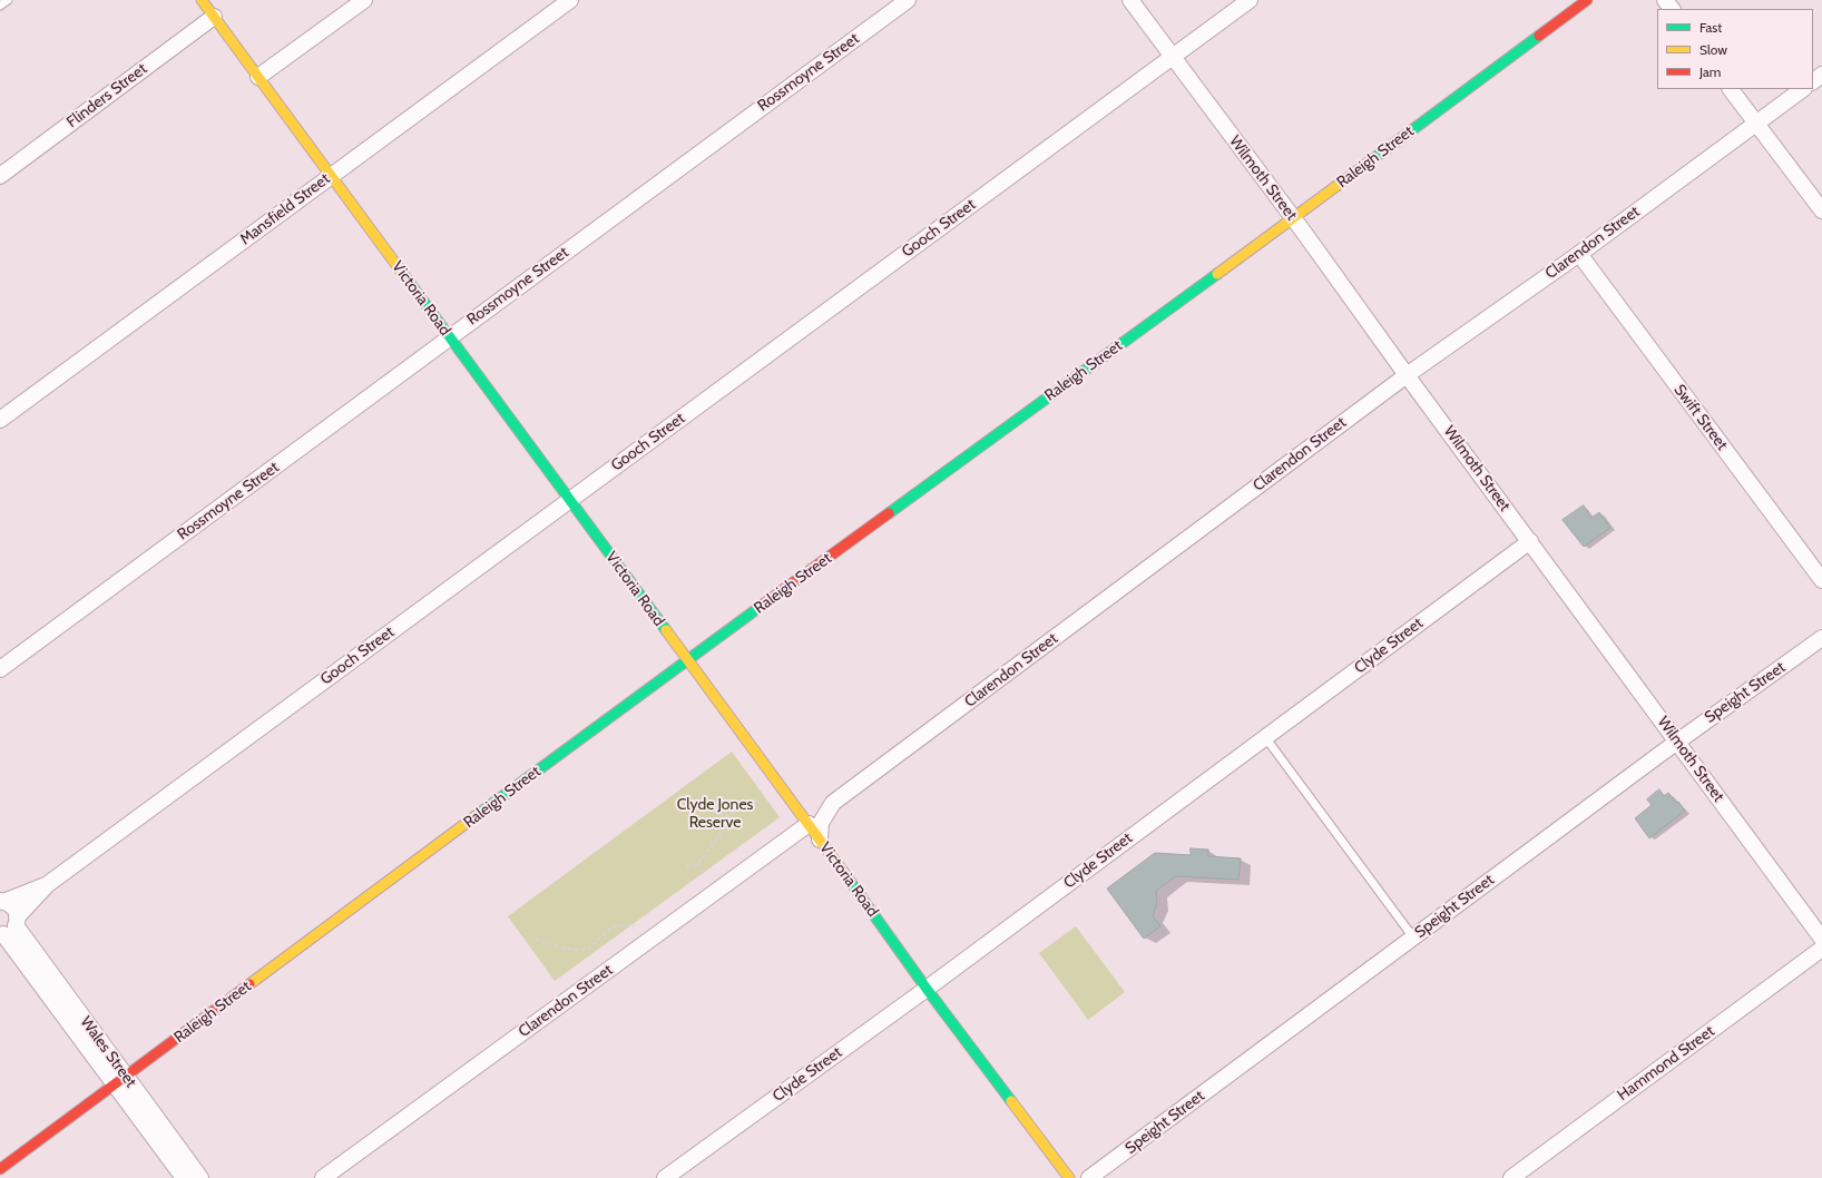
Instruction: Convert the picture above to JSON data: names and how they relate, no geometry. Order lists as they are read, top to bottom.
{
  "streets": {
    "street": [
      "Rossmoyne Street",
      "Flinders Street",
      "Raleigh Street",
      "Wilmoth Street",
      "Mansfield Street",
      "Gooch Street",
      "Clarendon Street",
      "Victoria Road",
      "Swift Street",
      "Clyde Street",
      "Speight Street",
      "Wales Street",
      "Hammond Street"
    ]
  },
  "crossings": [
    ["Rossmoyne Street", "Victoria Road"],
    ["Flinders Street", "Victoria Road"],
    ["Raleigh Street", "Wilmoth Street"],
    ["Raleigh Street", "Victoria Road"],
    ["Raleigh Street", "Wales Street"],
    ["Wilmoth Street", "Gooch Street"],
    ["Wilmoth Street", "Clarendon Street"],
    ["Wilmoth Street", "Clyde Street"],
    ["Wilmoth Street", "Speight Street"],
    ["Mansfield Street", "Victoria Road"],
    ["Gooch Street", "Victoria Road"],
    ["Gooch Street", "Wales Street"],
    ["Clarendon Street", "Victoria Road"],
    ["Clarendon Street", "Swift Street"],
    ["Victoria Road", "Clyde Street"]
  ],
  "parks": ["Clyde Jones Reserve"],
  "legend": ["Fast", "Slow", "Jam"]
}
